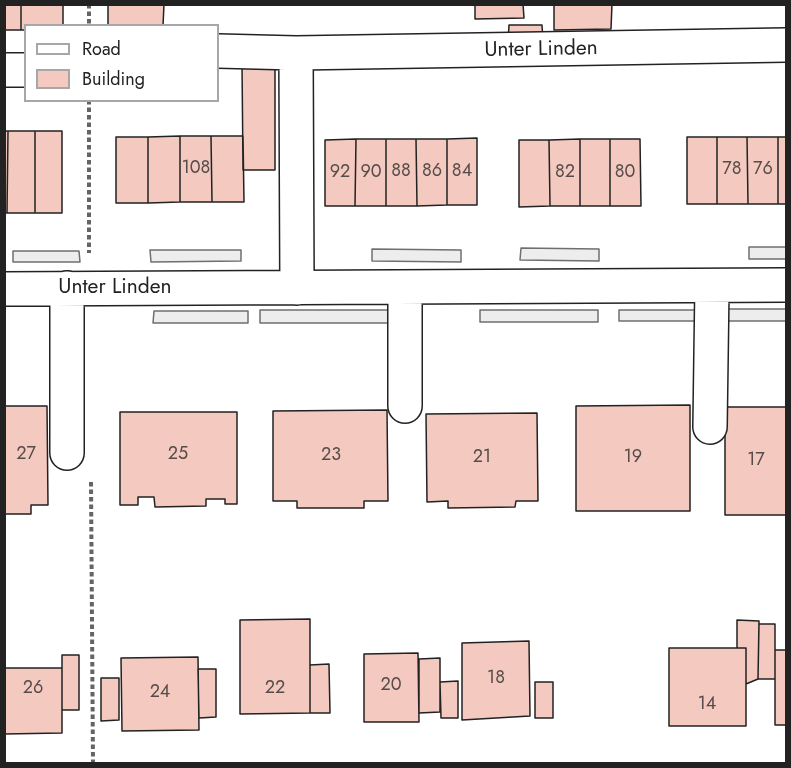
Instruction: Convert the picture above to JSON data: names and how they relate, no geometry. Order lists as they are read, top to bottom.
{
  "streets": {
    "street": ["Unter Linden"]
  },
  "house_numbers": [
    "108",
    "78",
    "76",
    "88",
    "86",
    "84",
    "92",
    "90",
    "82",
    "80",
    "27",
    "25",
    "23",
    "21",
    "19",
    "17",
    "18",
    "20",
    "26",
    "22",
    "24",
    "14"
  ],
  "legend": ["Road", "Building"]
}
